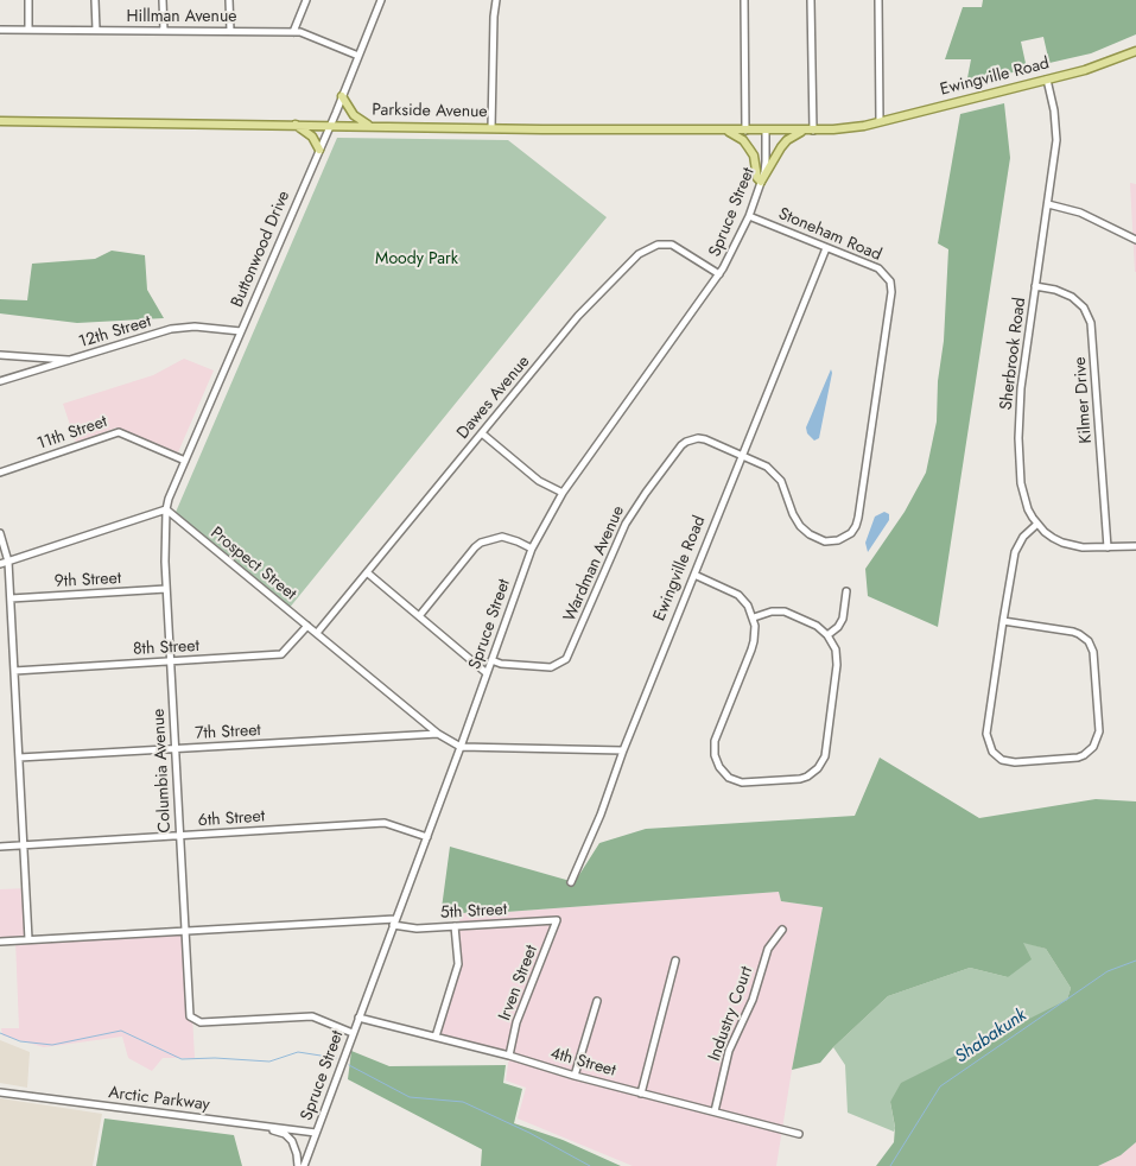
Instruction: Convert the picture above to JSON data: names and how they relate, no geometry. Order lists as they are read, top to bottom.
{
  "streets": {
    "main road": ["Ewingville Road", "Parkside Avenue"],
    "street": [
      "Hillman Avenue",
      "Spruce Street",
      "Stoneham Road",
      "Buttonwood Drive",
      "12th Street",
      "Sherbrook Road",
      "Dawes Avenue",
      "Kilmer Drive",
      "11th Street",
      "Prospect Street",
      "Wardman Avenue",
      "9th Street",
      "8th Street",
      "7th Street",
      "Columbia Avenue",
      "6th Street",
      "5th Street",
      "Irven Street",
      "Industry Court",
      "4th Street",
      "Arctic Parkway"
    ]
  },
  "crossings": [
    ["Hillman Avenue", "Buttonwood Drive"],
    ["Ewingville Road", "Parkside Avenue"],
    ["Ewingville Road", "Stoneham Road"],
    ["Ewingville Road", "Sherbrook Road"],
    ["Ewingville Road", "Wardman Avenue"],
    ["Parkside Avenue", "Spruce Street"],
    ["Parkside Avenue", "Buttonwood Drive"],
    ["Spruce Street", "Stoneham Road"],
    ["Spruce Street", "Dawes Avenue"],
    ["Spruce Street", "Prospect Street"],
    ["Spruce Street", "Wardman Avenue"],
    ["Spruce Street", "Columbia Avenue"],
    ["Spruce Street", "6th Street"],
    ["Spruce Street", "5th Street"],
    ["Spruce Street", "4th Street"],
    ["Spruce Street", "Arctic Parkway"],
    ["Stoneham Road", "Wardman Avenue"],
    ["Buttonwood Drive", "12th Street"],
    ["Buttonwood Drive", "11th Street"],
    ["Buttonwood Drive", "Prospect Street"],
    ["Buttonwood Drive", "Columbia Avenue"],
    ["Sherbrook Road", "Kilmer Drive"],
    ["Dawes Avenue", "Prospect Street"],
    ["Prospect Street", "8th Street"],
    ["Prospect Street", "7th Street"],
    ["Prospect Street", "Columbia Avenue"],
    ["9th Street", "Columbia Avenue"],
    ["8th Street", "Columbia Avenue"],
    ["7th Street", "Columbia Avenue"],
    ["Columbia Avenue", "6th Street"],
    ["Columbia Avenue", "5th Street"],
    ["5th Street", "Irven Street"],
    ["Irven Street", "4th Street"],
    ["Industry Court", "4th Street"]
  ],
  "water": ["Shabakunk"],
  "parks": ["Moody Park"]
}
